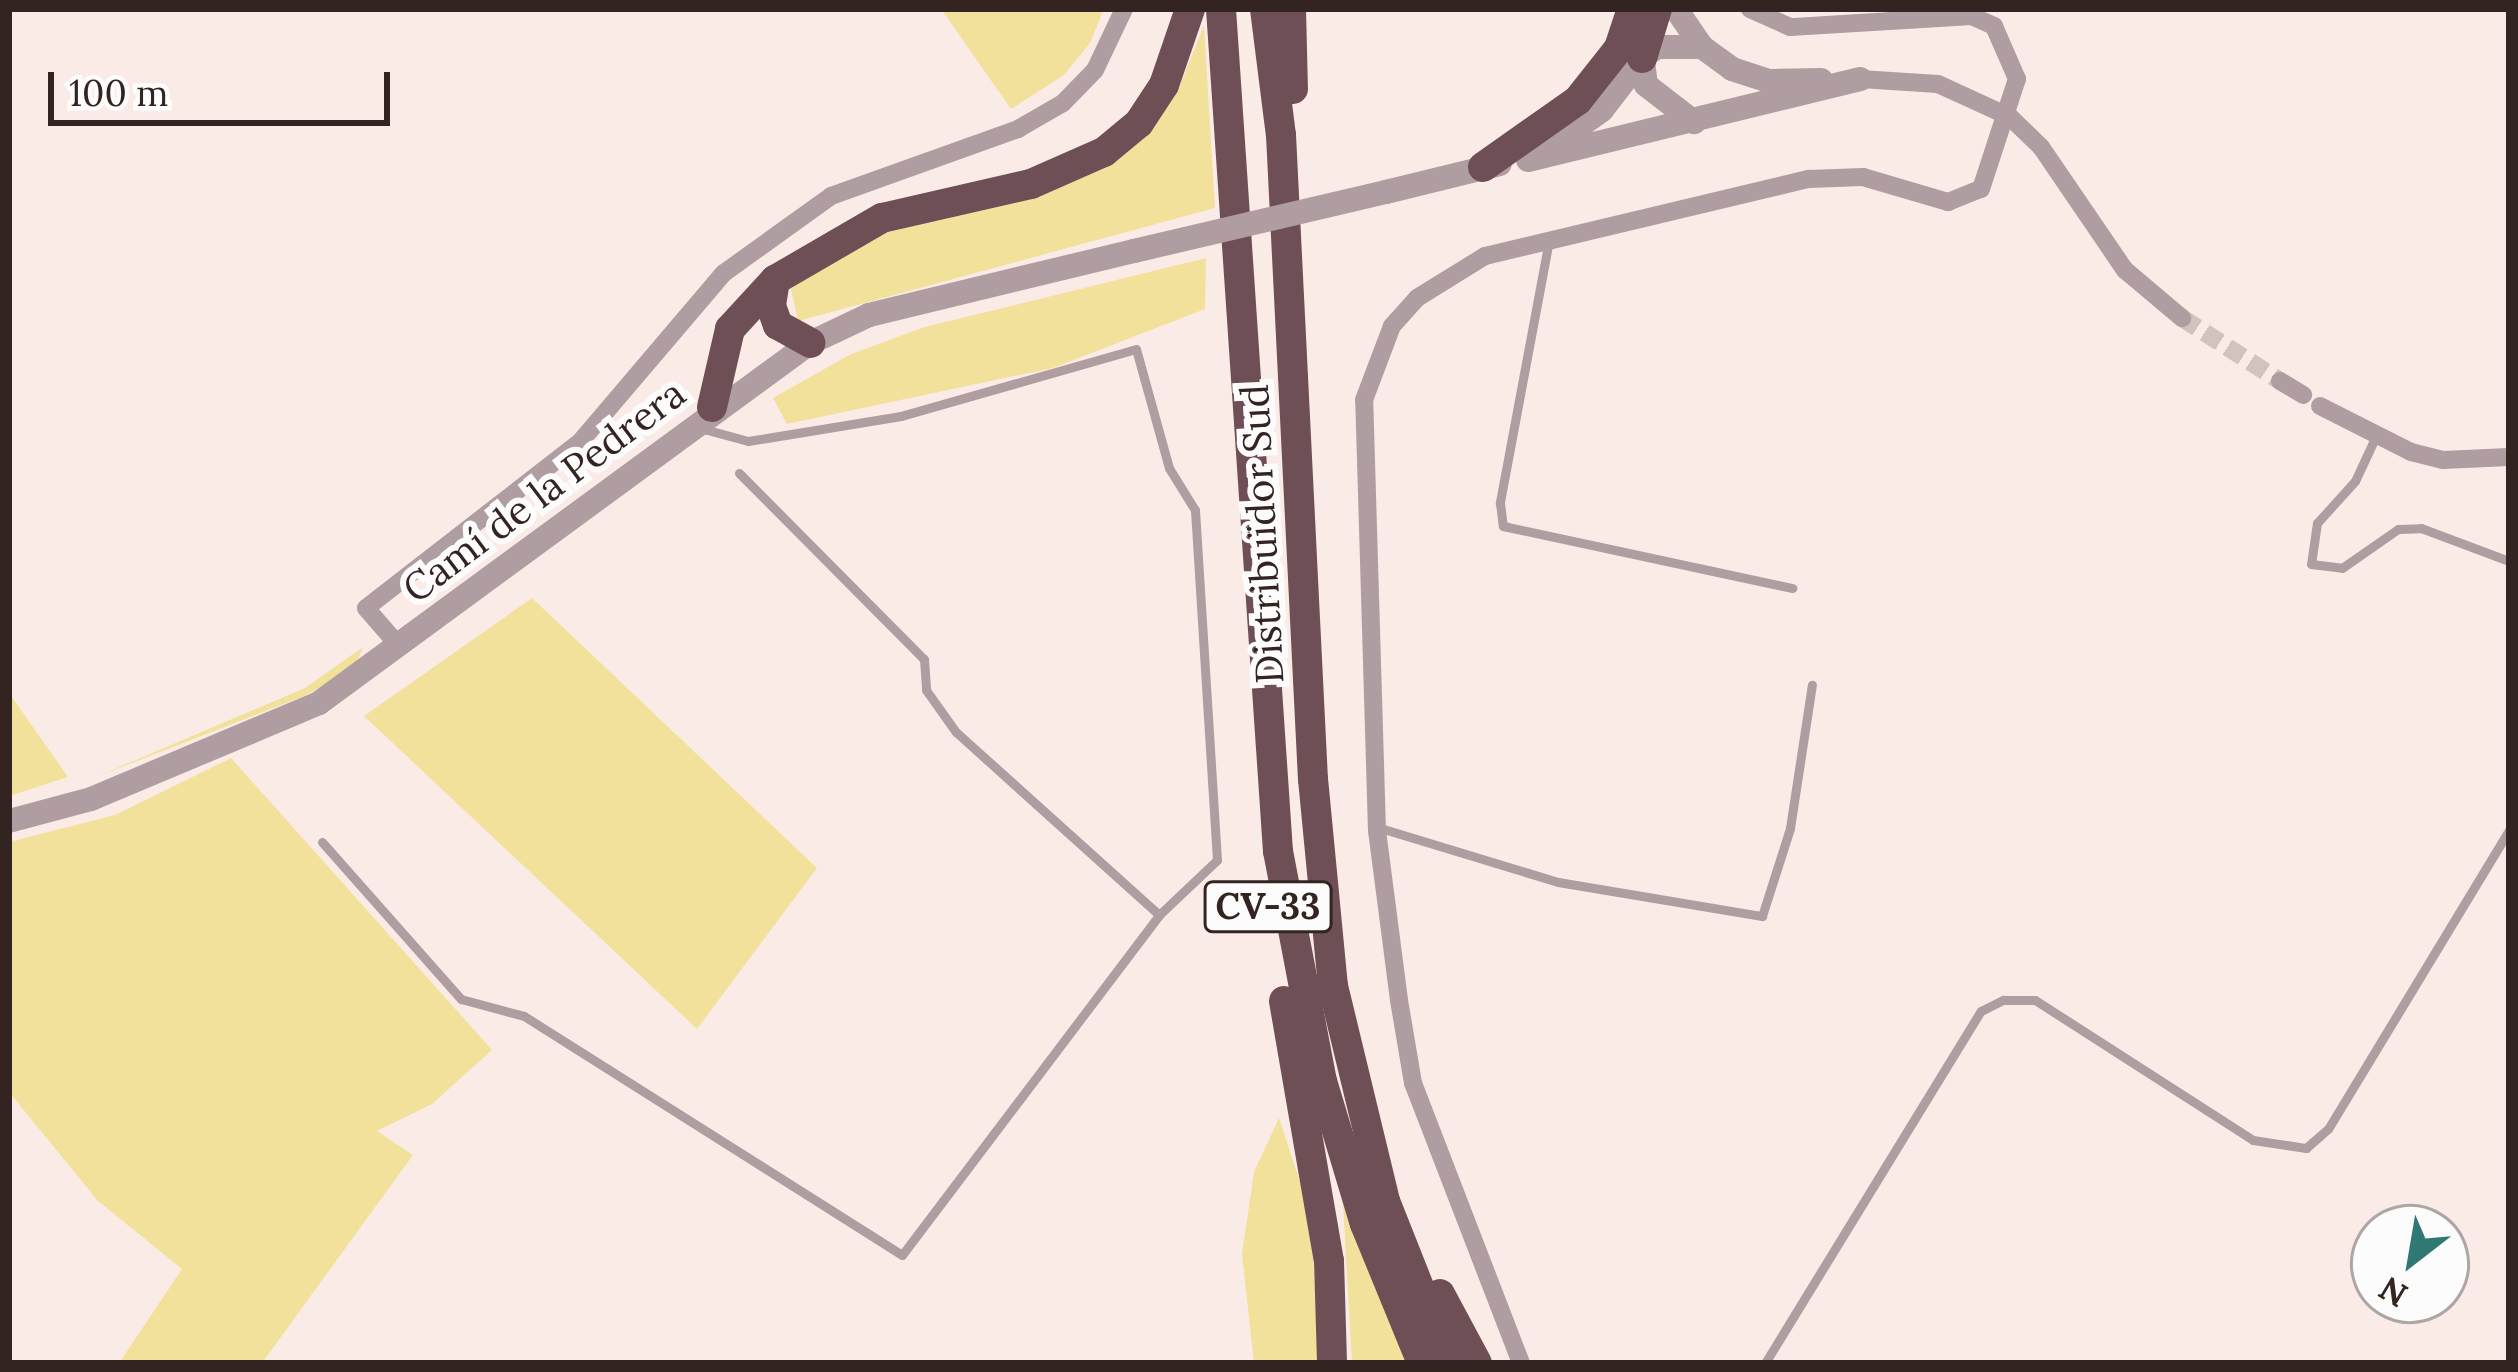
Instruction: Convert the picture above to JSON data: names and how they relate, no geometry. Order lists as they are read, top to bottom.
{
  "streets": {
    "highway": ["Distribuïdor Sud", "CV-33"],
    "street": ["Camí de la Pedrera"]
  },
  "crossings": [
    ["Distribuïdor Sud", "CV-33"]
  ],
  "scale_bar": "100 m",
  "north": "bottom left"
}
